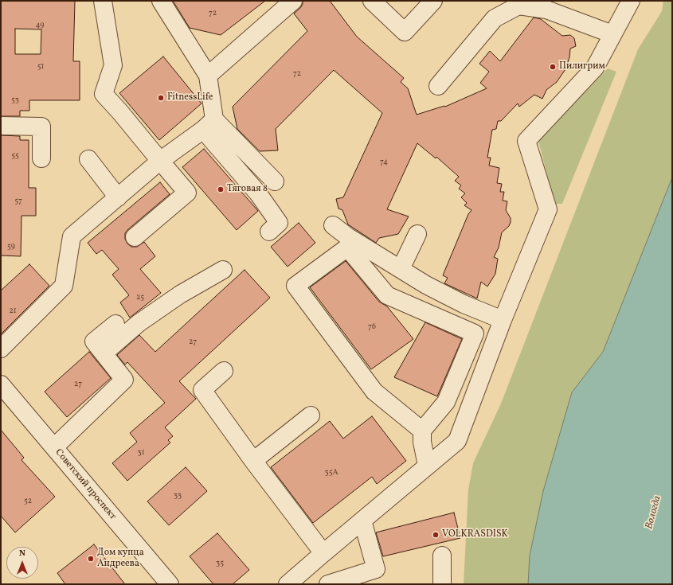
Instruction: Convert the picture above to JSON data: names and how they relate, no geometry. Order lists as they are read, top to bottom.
{
  "streets": {
    "street": ["Советский проспект"]
  },
  "water": ["Вологда"],
  "places": [
    "Пилигрим",
    "FitnessLife",
    "Тяговая 8",
    "VOLKRASDISK",
    "Дом купца Андреева"
  ],
  "house_numbers": [
    "72",
    "49",
    "51",
    "72",
    "53",
    "55",
    "74",
    "57",
    "59",
    "25",
    "21",
    "76",
    "27",
    "27",
    "31",
    "35А",
    "33",
    "52",
    "35"
  ],
  "north": "top"
}
